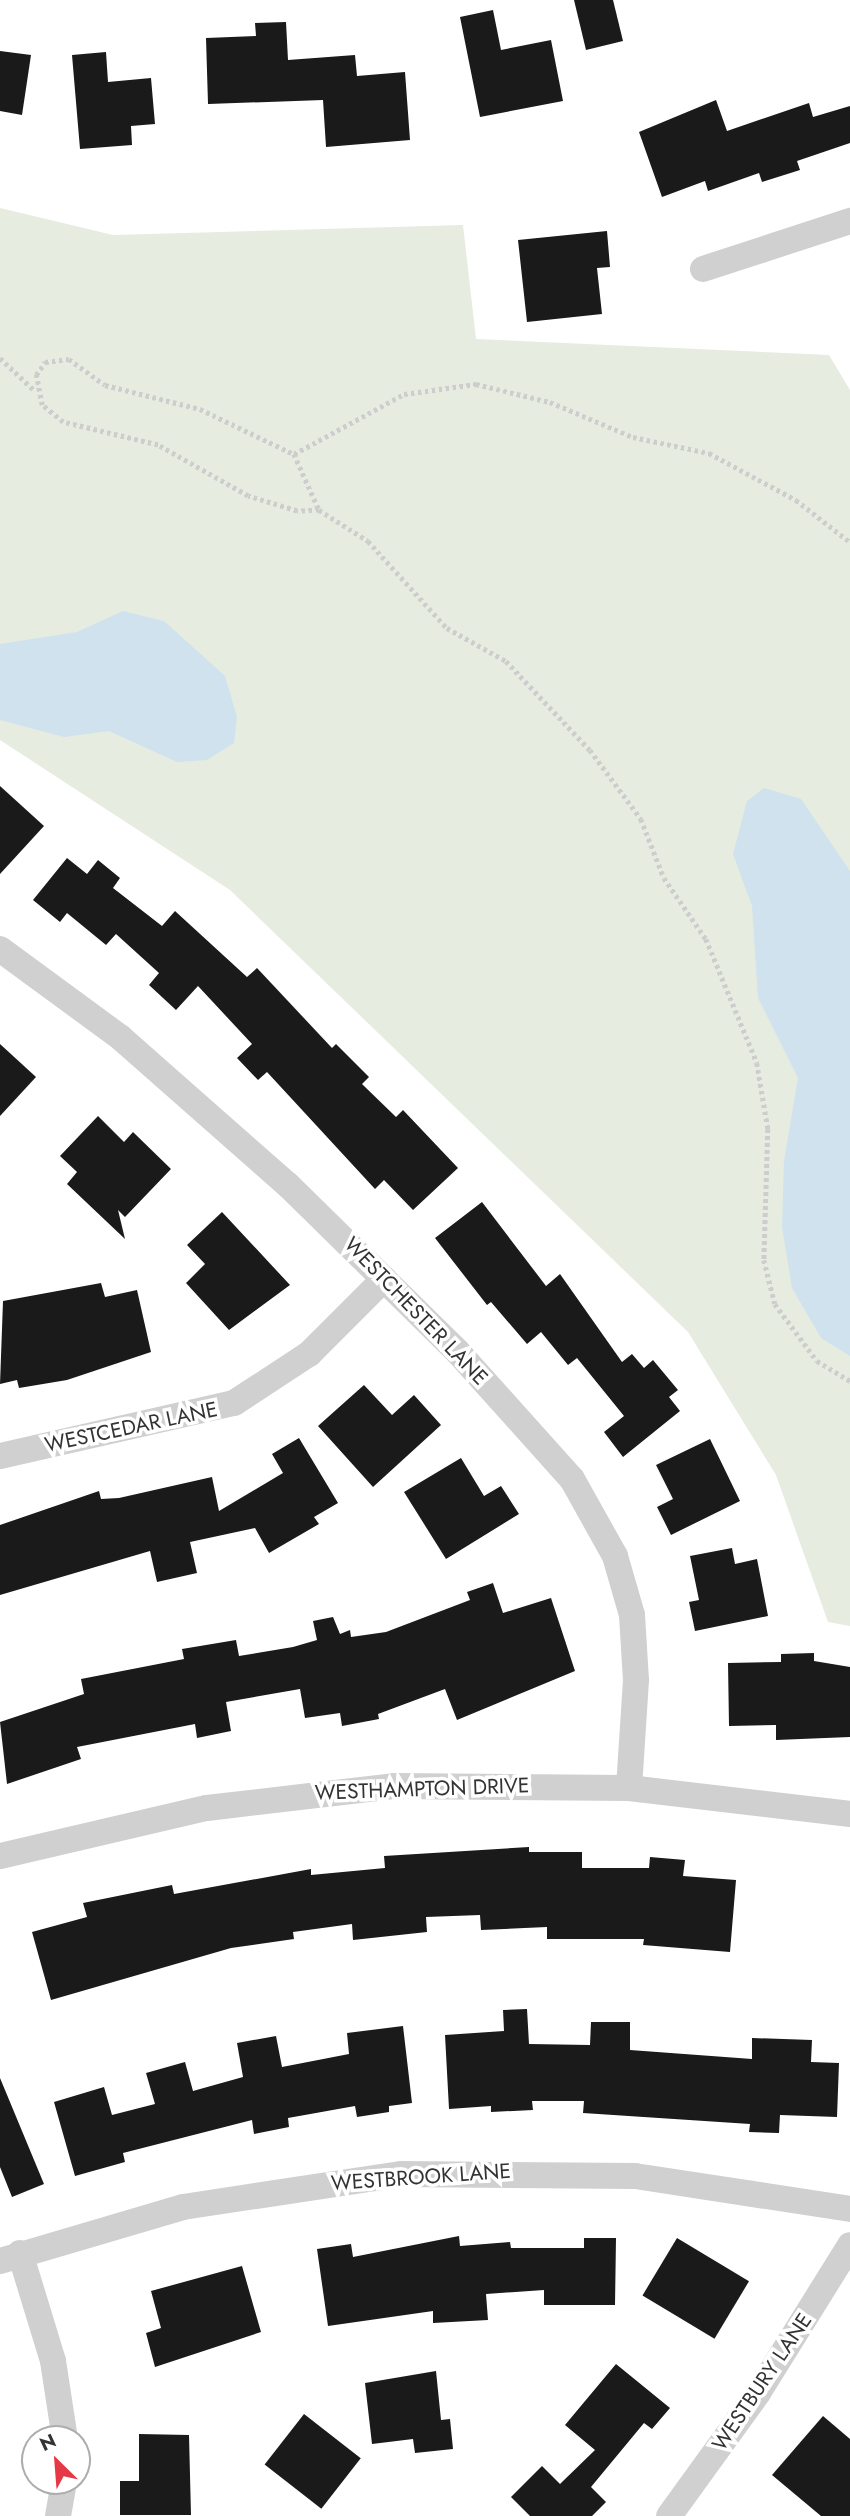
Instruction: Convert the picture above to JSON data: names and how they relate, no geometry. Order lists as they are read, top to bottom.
{
  "streets": {
    "street": [
      "WESTCHESTER LANE",
      "WESTCEDAR LANE",
      "WESTHAMPTON DRIVE",
      "WESTBROOK LANE",
      "WESTBURY LANE"
    ]
  },
  "crossings": [
    ["WESTCHESTER LANE", "WESTCEDAR LANE"],
    ["WESTCHESTER LANE", "WESTHAMPTON DRIVE"]
  ],
  "north": "top left"
}
